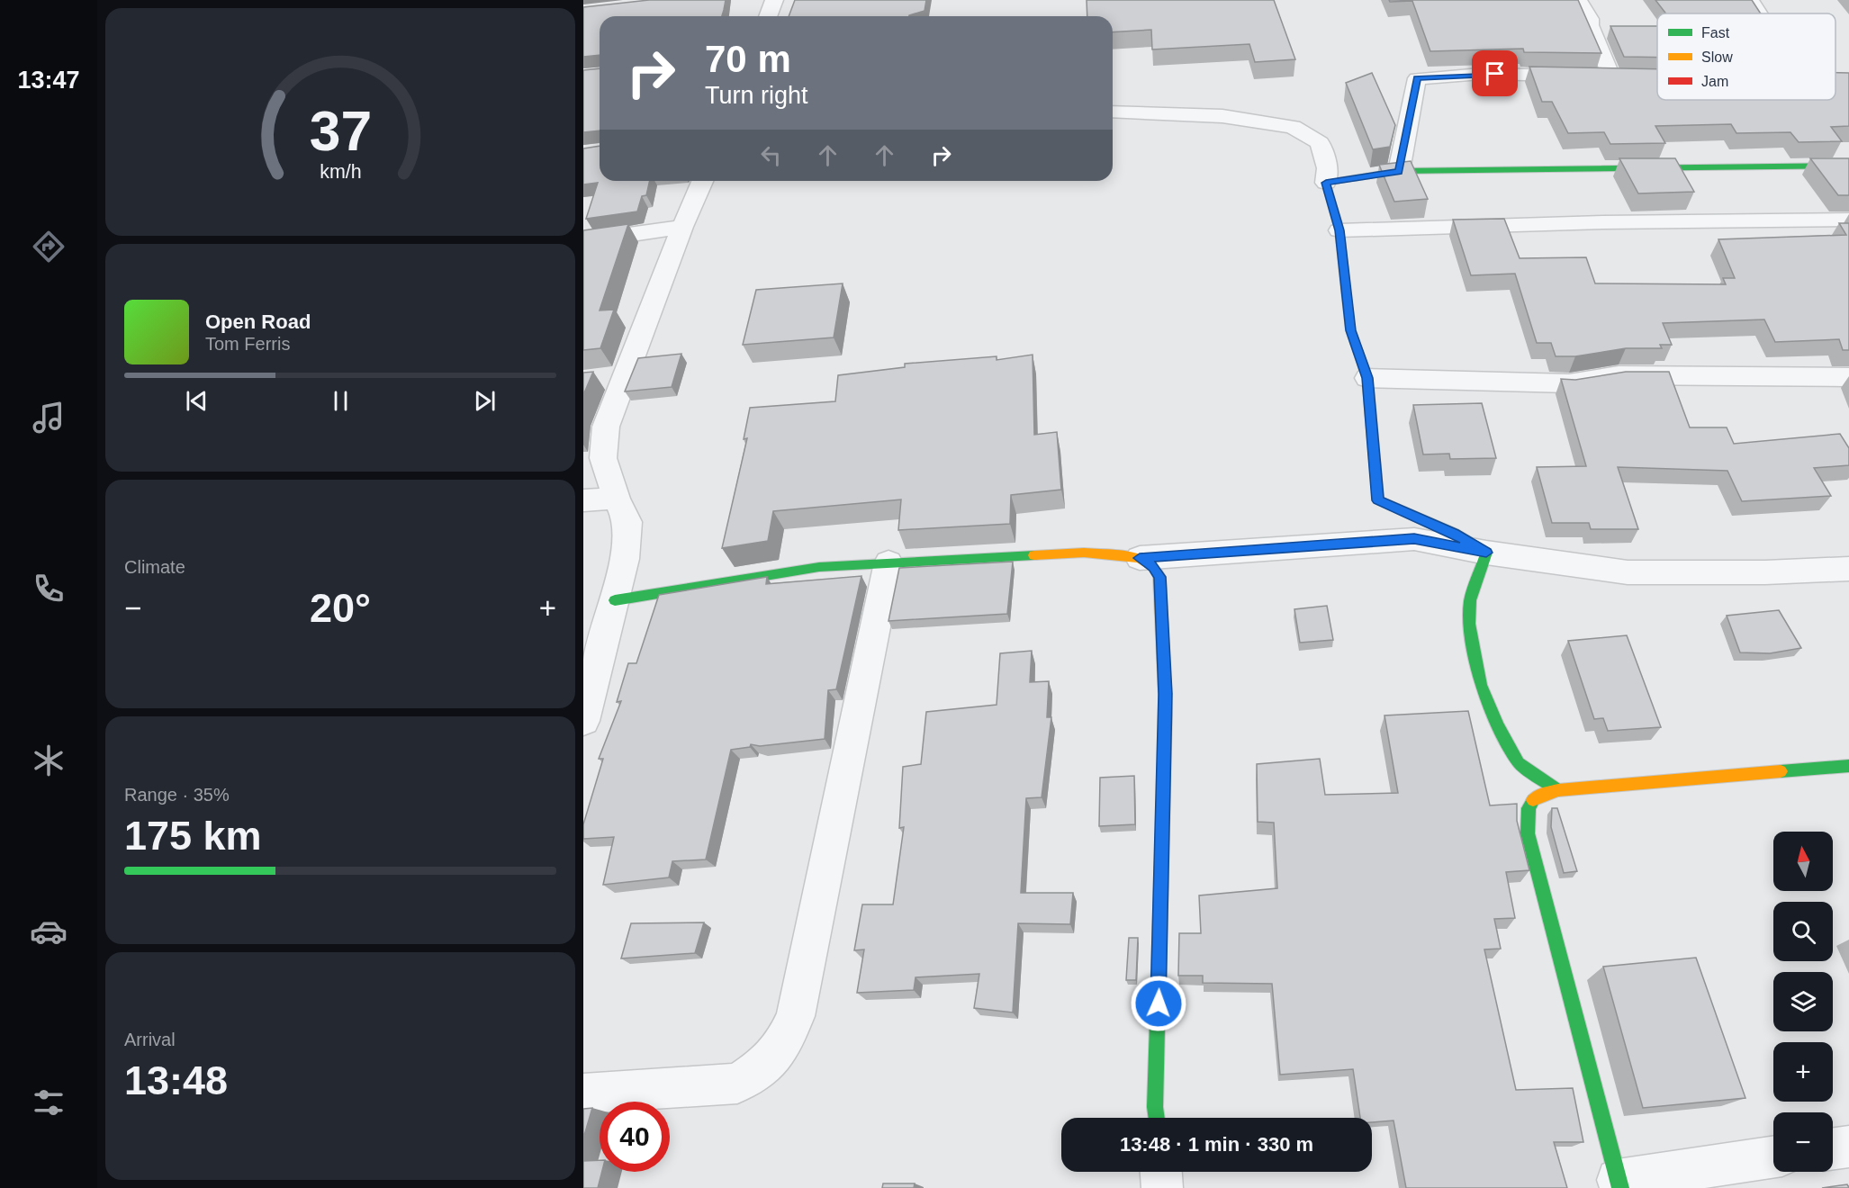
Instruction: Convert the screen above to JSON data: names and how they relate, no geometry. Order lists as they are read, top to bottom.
{
  "legend": ["Fast", "Slow", "Jam"],
  "north": "top",
  "page": {
    "tabs": "13:47",
    "turn": ["70 m", "Turn right"],
    "song": ["Open Road", "Tom Ferris"],
    "tile": [
      "Climate",
      ["Range · 35%", "175 km"],
      ["Arrival", "13:48"]
    ],
    "heat": ["−", "20°", "+"],
    "map_buttons": ["+", "−"],
    "limit": "40",
    "trip": "13:48 · 1 min · 330 m",
    "gauge": ["37", "km/h"]
  }
}
